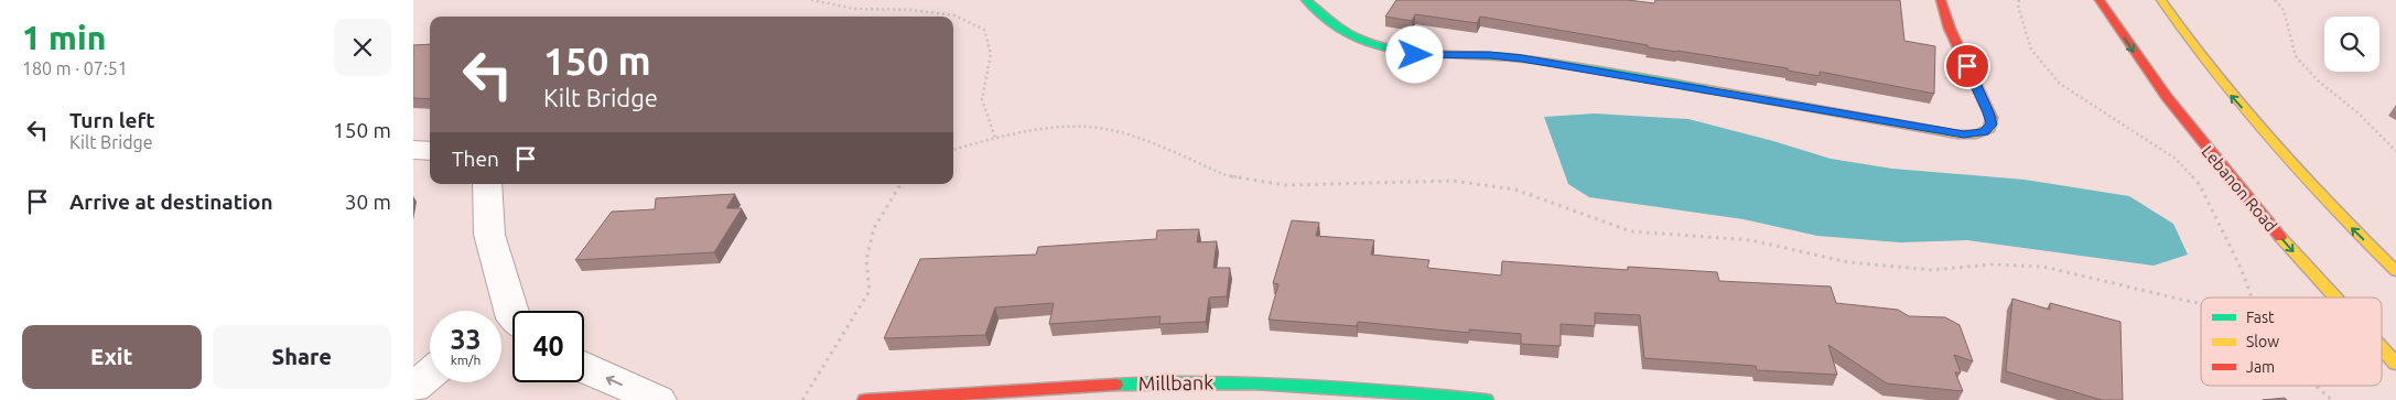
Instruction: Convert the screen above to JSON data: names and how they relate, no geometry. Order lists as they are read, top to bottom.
{
  "streets": {
    "street": ["Lebanon Road", "Millbank"]
  },
  "legend": ["Fast", "Slow", "Jam"],
  "page": {
    "heading": ["1 min", "180 m · 07:51"],
    "turn": ["150 m", "Kilt Bridge"],
    "list": [
      {
        "name": "Turn left",
        "note": "Kilt Bridge",
        "value": "150 m"
      },
      {
        "name": "Arrive at destination",
        "value": "30 m"
      }
    ],
    "then": "Then",
    "speed": "33 km/h",
    "limit": "40",
    "buttons": ["Exit", "Share"]
  }
}
